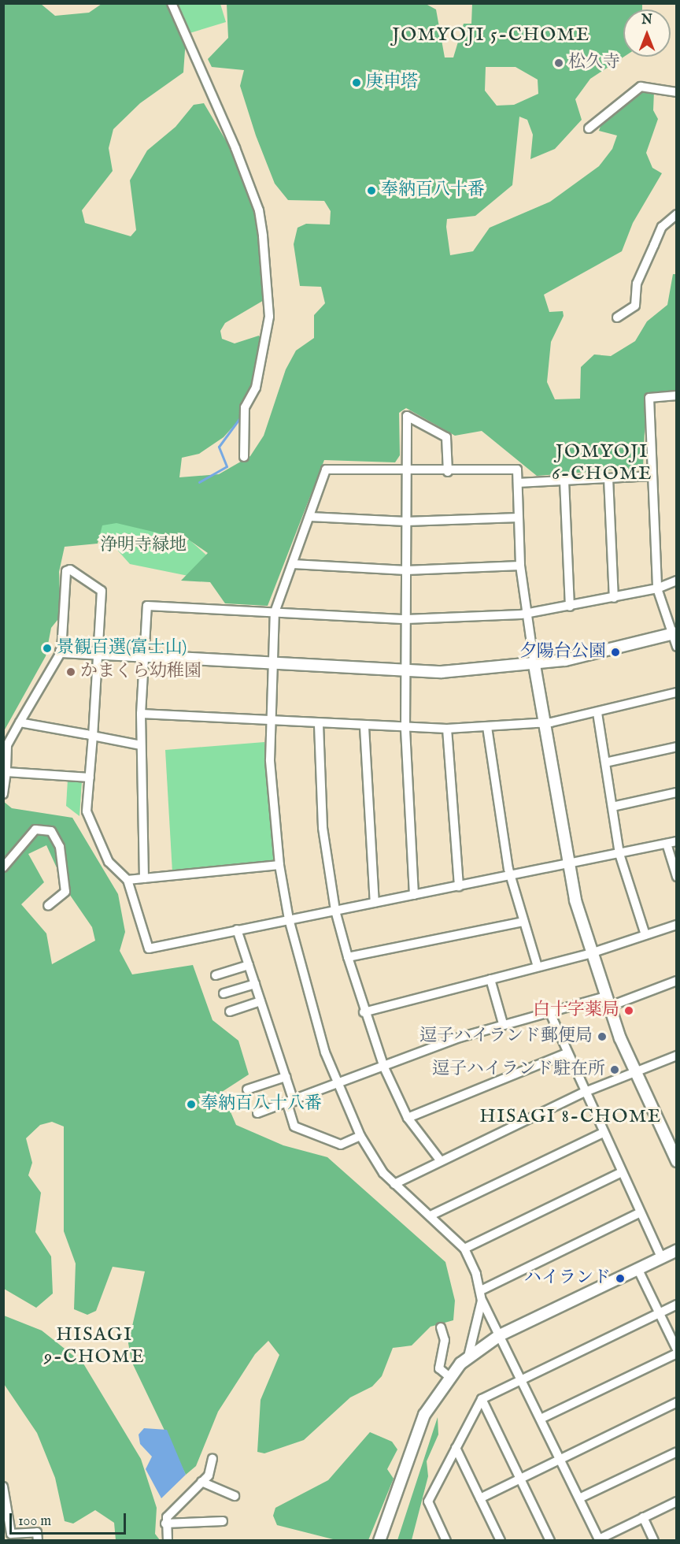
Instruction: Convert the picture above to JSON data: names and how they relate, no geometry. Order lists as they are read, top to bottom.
{
  "districts": [
    "JOMYOJI 5-CHOME",
    "JOMYOJI 6-CHOME",
    "HISAGI 8-CHOME",
    "HISAGI 9-CHOME"
  ],
  "parks": ["浄明寺緑地"],
  "places": [
    "松久寺",
    "庚申塔",
    "奉納百八十番",
    "景観百選(富士山)",
    "夕陽台公園",
    "かまくら幼稚園",
    "白十字薬局",
    "逗子ハイランド郵便局",
    "逗子ハイランド駐在所",
    "奉納百八十八番",
    "ハイランド"
  ],
  "scale_bar": "100 m",
  "north": "top"
}
